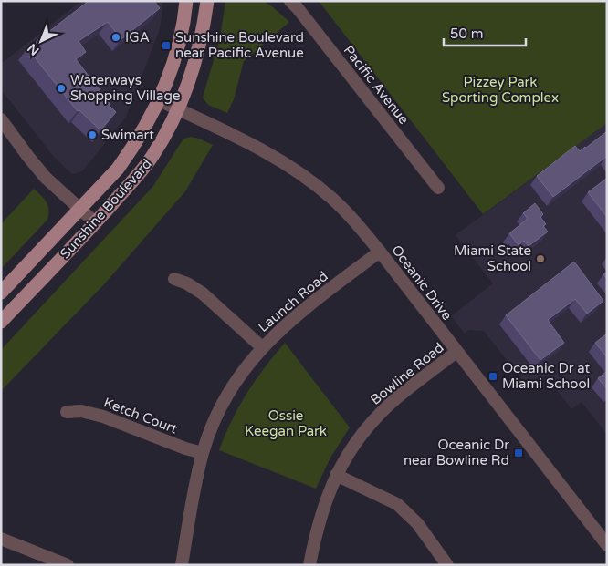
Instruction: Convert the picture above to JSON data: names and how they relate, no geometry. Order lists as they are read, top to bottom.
{
  "streets": {
    "main road": ["Sunshine Boulevard"],
    "street": [
      "Pacific Avenue",
      "Oceanic Drive",
      "Launch Road",
      "Bowline Road",
      "Ketch Court"
    ]
  },
  "crossings": [
    ["Sunshine Boulevard", "Oceanic Drive"],
    ["Oceanic Drive", "Launch Road"],
    ["Oceanic Drive", "Bowline Road"],
    ["Launch Road", "Ketch Court"]
  ],
  "parks": ["Pizzey Park Sporting Complex", "Ossie Keegan Park"],
  "places": {
    "other": [
      "IGA",
      "Waterways Shopping Village",
      "Swimart",
      "Miami State School"
    ],
    "transit": ["Sunshine Boulevard near Pacific Avenue", "Oceanic Dr at Miami School", "Oceanic Dr near Bowline Rd"]
  },
  "scale_bar": "50 m",
  "north": "bottom left"
}
